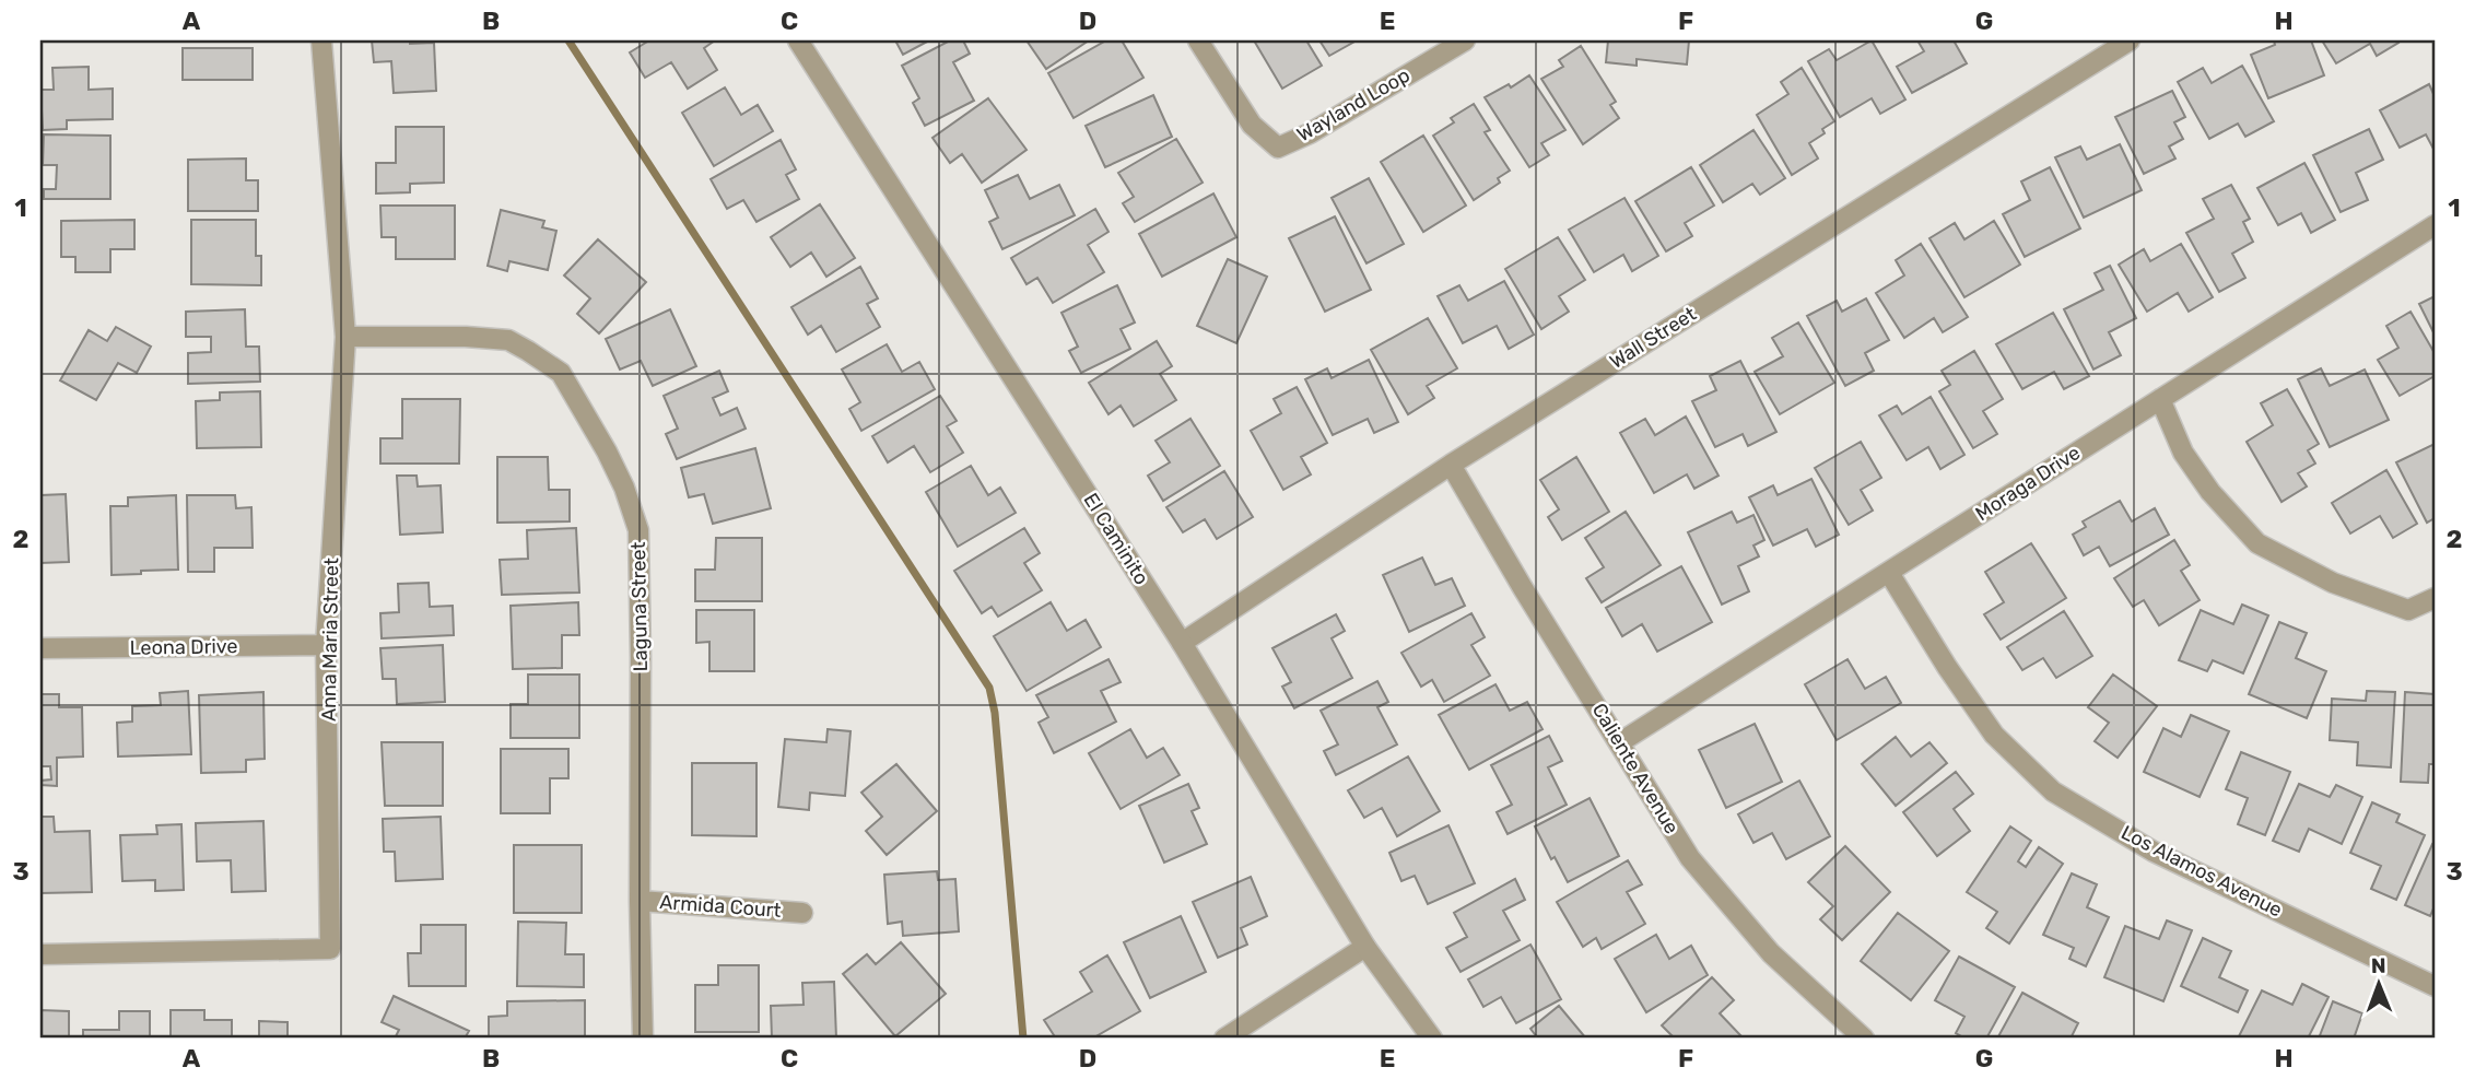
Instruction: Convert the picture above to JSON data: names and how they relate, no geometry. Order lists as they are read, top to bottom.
{
  "streets": {
    "street": [
      "Wayland Loop",
      "Wall Street",
      "Moraga Drive",
      "El Caminito",
      "Laguna Street",
      "Anna Maria Street",
      "Leona Drive",
      "Caliente Avenue",
      "Los Alamos Avenue",
      "Armida Court"
    ]
  },
  "crossings": [
    ["Wall Street", "El Caminito"],
    ["Wall Street", "Caliente Avenue"],
    ["Moraga Drive", "Caliente Avenue"],
    ["Moraga Drive", "Los Alamos Avenue"],
    ["Laguna Street", "Anna Maria Street"],
    ["Laguna Street", "Armida Court"],
    ["Anna Maria Street", "Leona Drive"]
  ],
  "north": "top",
  "grid": {
    "columns": [
      "A",
      "B",
      "C",
      "D",
      "E",
      "F",
      "G",
      "H"
    ],
    "rows": ["1", "2", "3"]
  }
}
